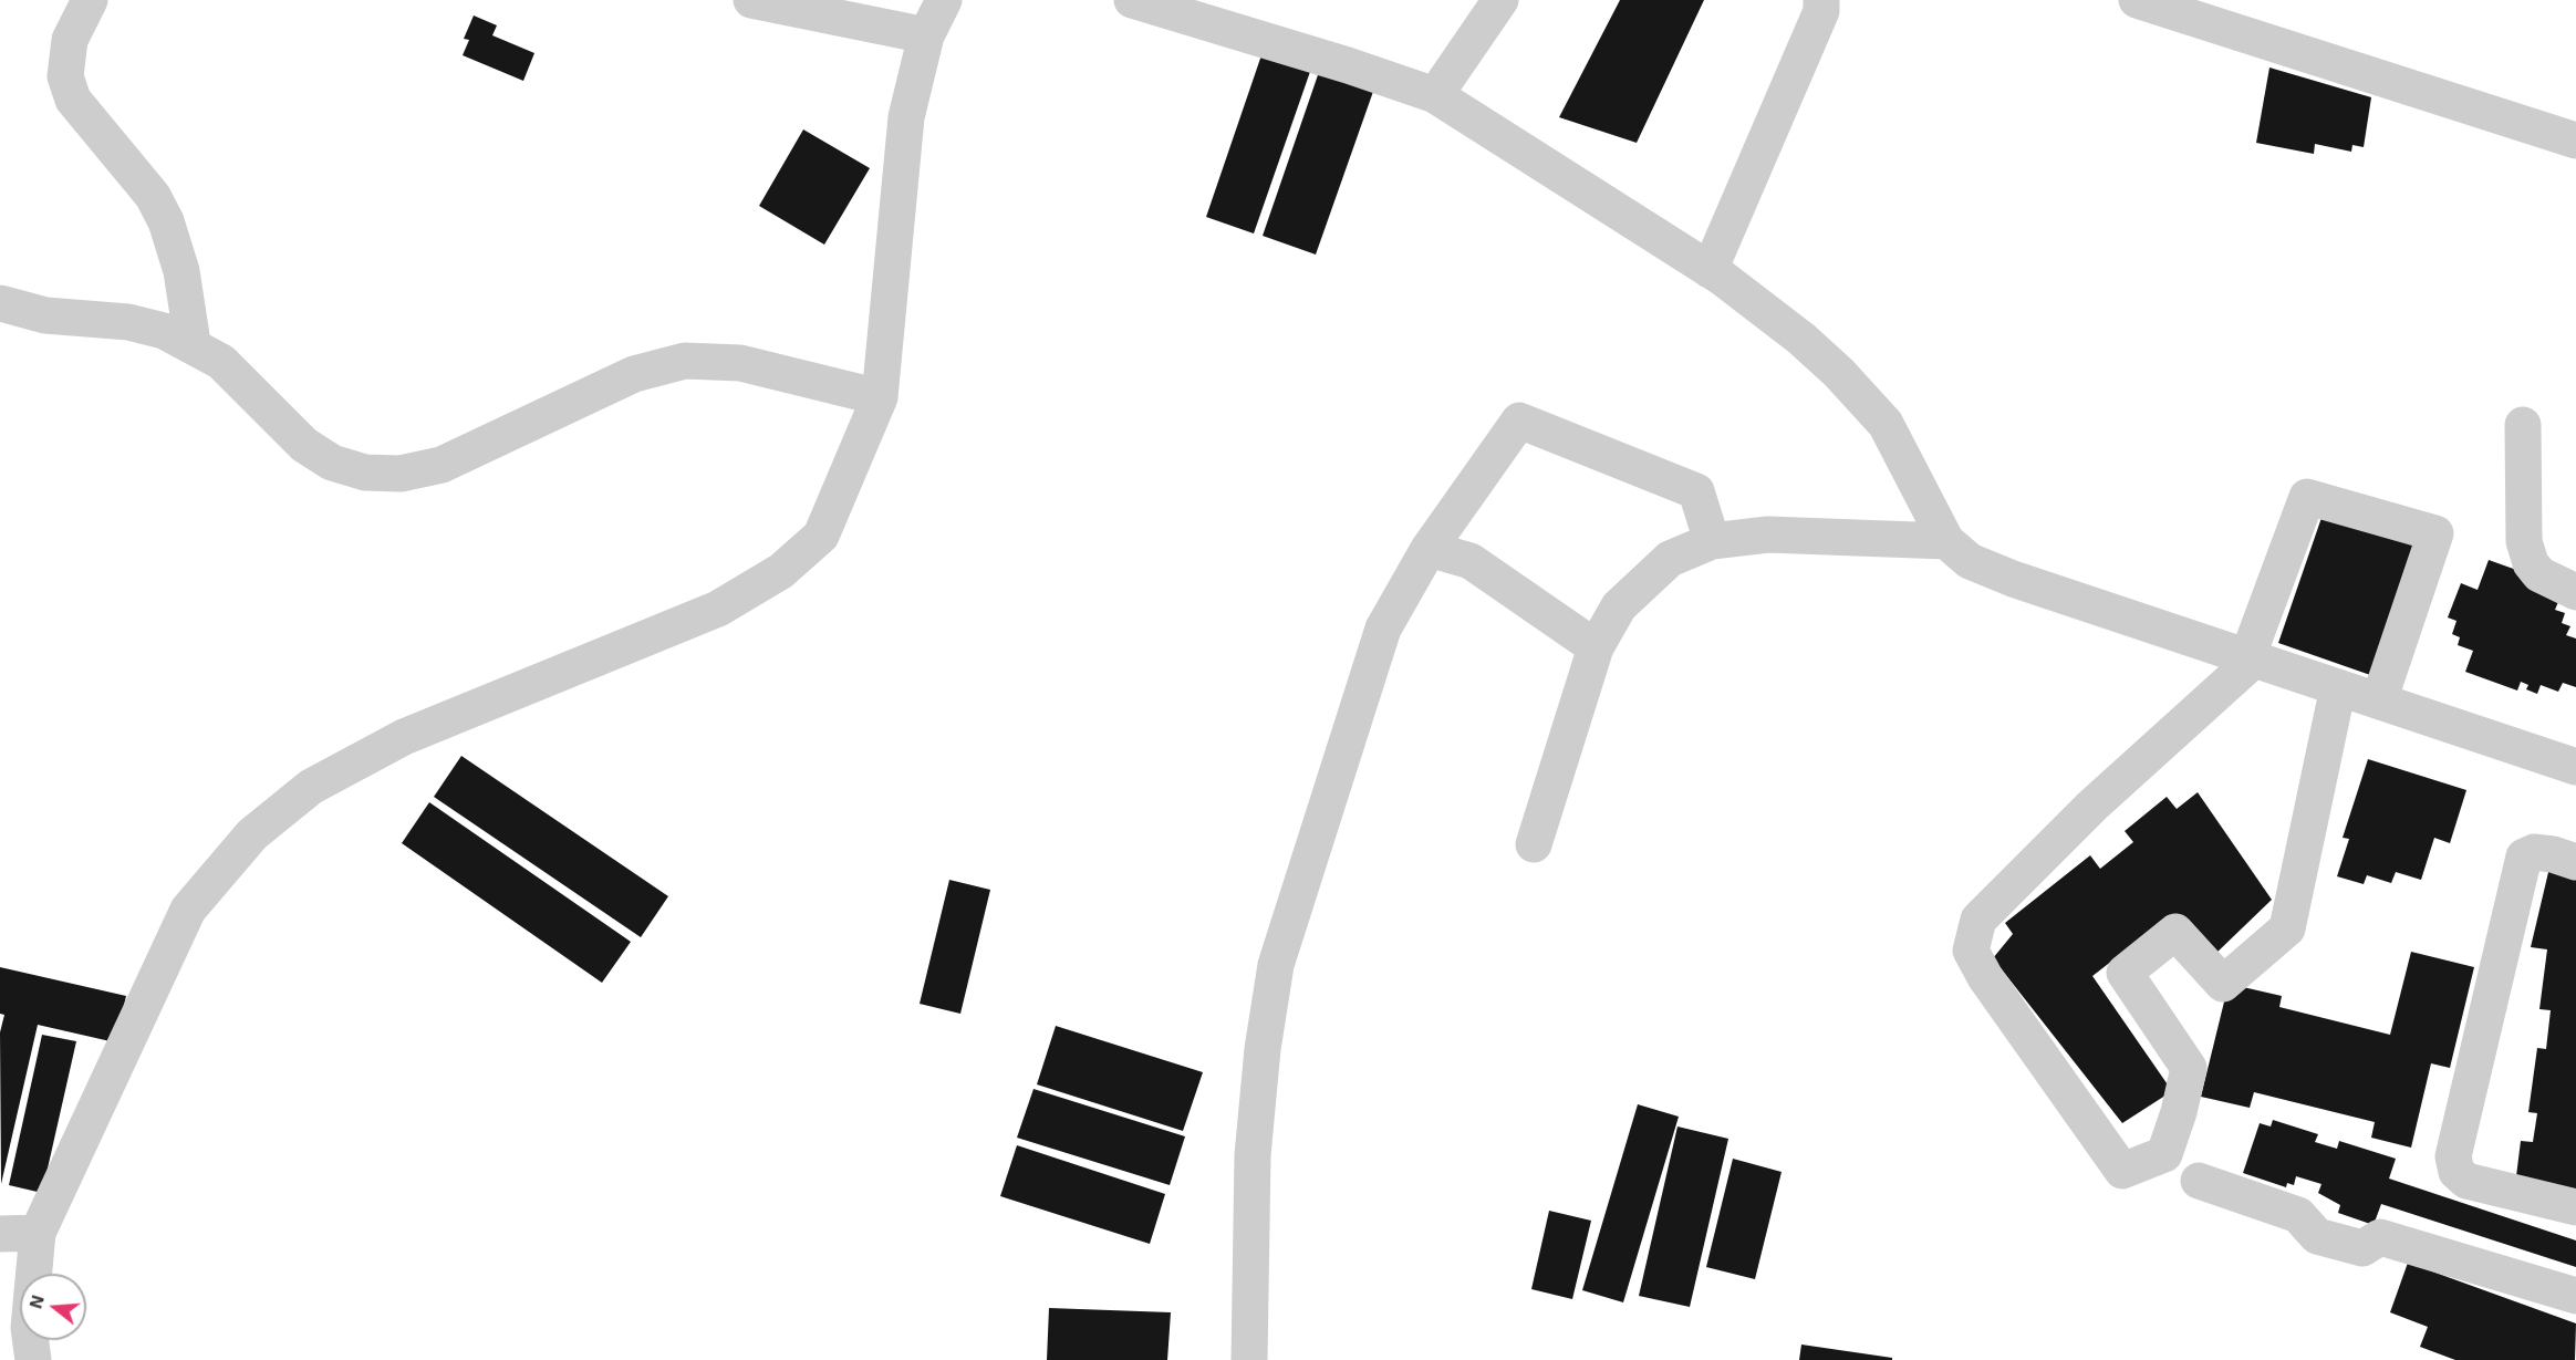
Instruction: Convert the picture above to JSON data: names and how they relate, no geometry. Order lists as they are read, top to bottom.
{
  "north": "left"
}
